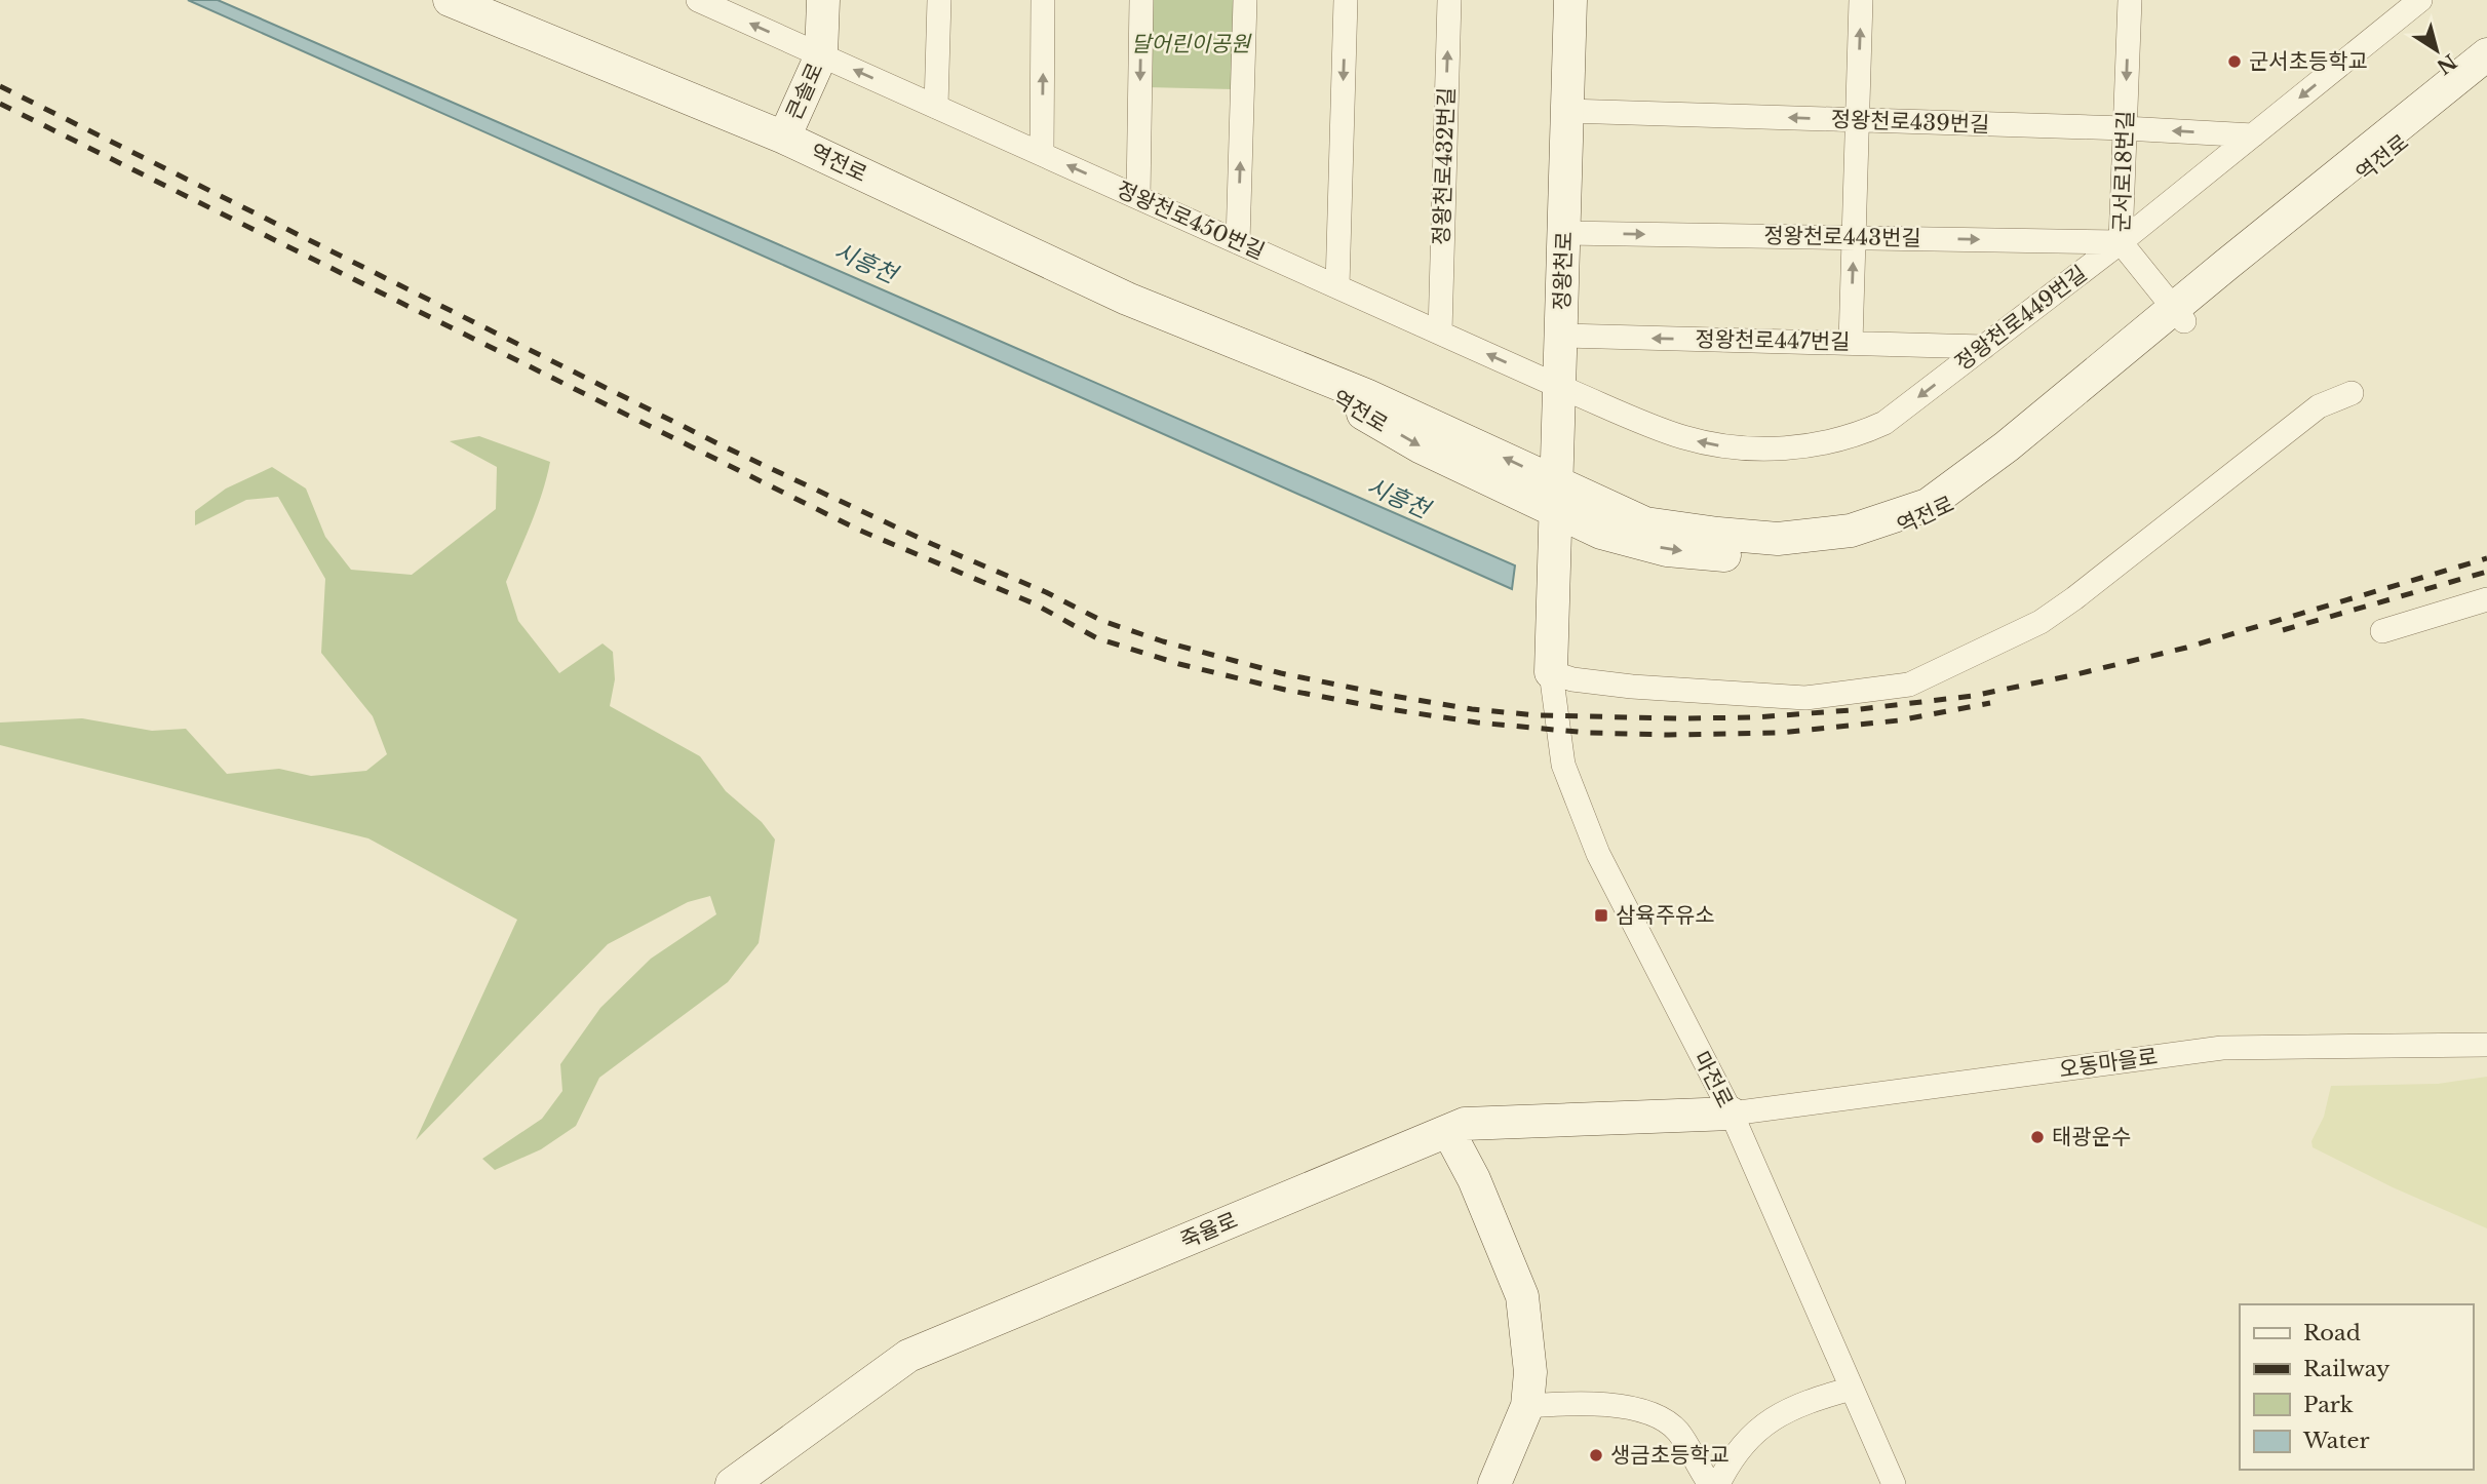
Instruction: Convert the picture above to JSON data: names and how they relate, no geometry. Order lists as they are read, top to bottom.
{
  "streets": {
    "main road": [
      "큰솔로",
      "역전로",
      "정왕천로",
      "죽율로"
    ],
    "street": [
      "정왕천로439번길",
      "정왕천로432번길",
      "군서로18번길",
      "정왕천로450번길",
      "정왕천로443번길",
      "정왕천로449번길",
      "정왕천로447번길",
      "오동마을로",
      "마전로"
    ]
  },
  "crossings": [
    ["큰솔로", "역전로"],
    ["큰솔로", "정왕천로450번길"],
    ["정왕천로439번길", "군서로18번길"],
    ["정왕천로439번길", "정왕천로"],
    ["정왕천로439번길", "정왕천로449번길"],
    ["역전로", "군서로18번길"],
    ["역전로", "정왕천로"],
    ["정왕천로432번길", "정왕천로450번길"],
    ["군서로18번길", "정왕천로443번길"],
    ["군서로18번길", "정왕천로449번길"],
    ["정왕천로450번길", "정왕천로"],
    ["정왕천로450번길", "정왕천로449번길"],
    ["정왕천로443번길", "정왕천로"],
    ["정왕천로443번길", "정왕천로449번길"],
    ["정왕천로", "정왕천로449번길"],
    ["정왕천로", "정왕천로447번길"],
    ["정왕천로", "마전로"],
    ["정왕천로449번길", "정왕천로447번길"],
    ["오동마을로", "마전로"],
    ["오동마을로", "죽율로"],
    ["마전로", "죽율로"]
  ],
  "one_way": [
    "정왕천로439번길",
    "군서로18번길",
    "정왕천로450번길",
    "정왕천로443번길",
    "정왕천로449번길",
    "정왕천로447번길"
  ],
  "water": ["시흥천"],
  "parks": ["달어린이공원"],
  "places": {
    "other": ["군서초등학교", "태광운수", "생금초등학교"],
    "transit": ["삼육주유소"]
  },
  "legend": [
    "Road",
    "Railway",
    "Park",
    "Water"
  ],
  "north": "bottom right"
}
